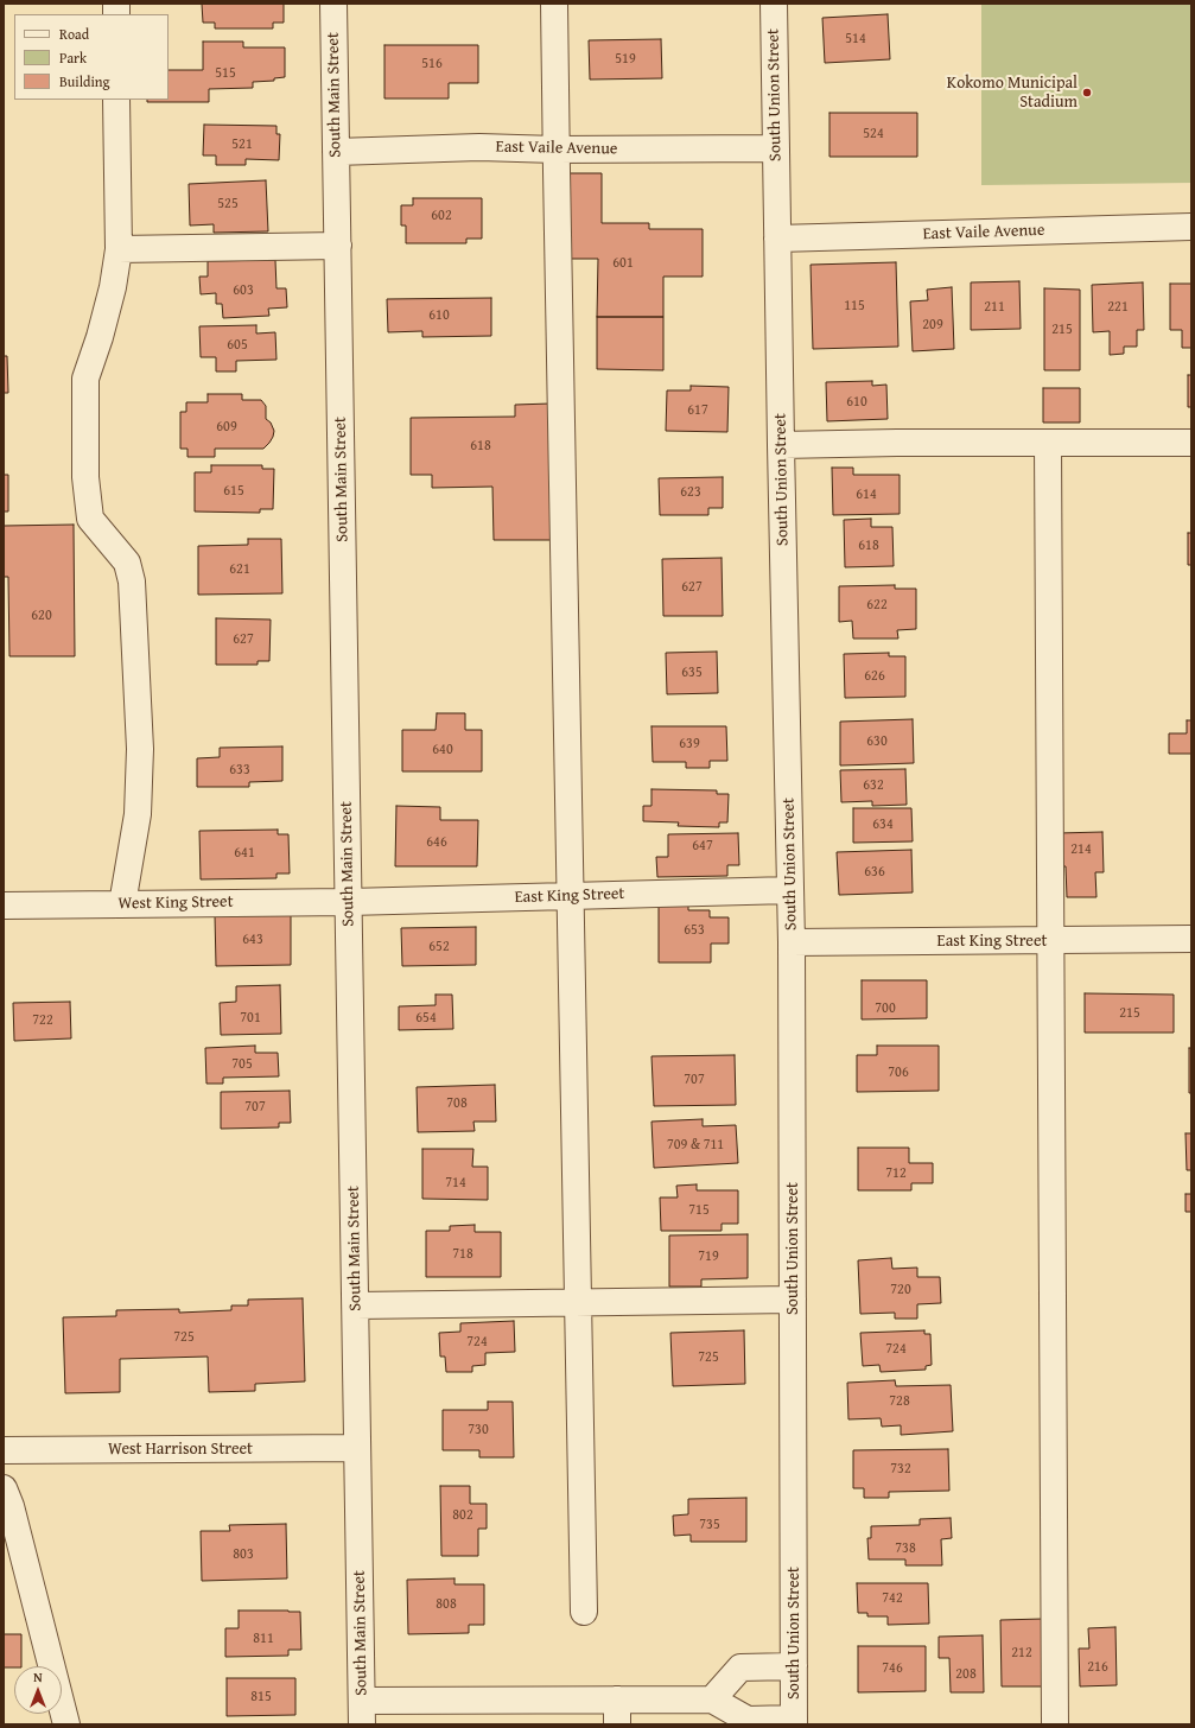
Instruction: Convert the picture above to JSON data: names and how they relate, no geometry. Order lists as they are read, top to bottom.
{
  "streets": {
    "street": [
      "South Main Street",
      "South Union Street",
      "East Vaile Avenue",
      "East King Street",
      "West King Street",
      "West Harrison Street"
    ]
  },
  "crossings": [
    ["South Main Street", "East Vaile Avenue"],
    ["South Main Street", "East King Street"],
    ["South Main Street", "West King Street"],
    ["South Main Street", "West Harrison Street"],
    ["South Union Street", "East Vaile Avenue"],
    ["South Union Street", "East King Street"],
    ["East King Street", "West King Street"]
  ],
  "places": ["Kokomo Municipal Stadium"],
  "house_numbers": [
    "514",
    "519",
    "516",
    "515",
    "524",
    "521",
    "525",
    "602",
    "601",
    "603",
    "115",
    "211",
    "221",
    "610",
    "209",
    "215",
    "605",
    "610",
    "617",
    "609",
    "618",
    "615",
    "623",
    "614",
    "618",
    "621",
    "627",
    "622",
    "620",
    "627",
    "635",
    "626",
    "630",
    "639",
    "640",
    "633",
    "632",
    "634",
    "646",
    "647",
    "214",
    "641",
    "636",
    "653",
    "643",
    "652",
    "700",
    "215",
    "701",
    "654",
    "722",
    "705",
    "706",
    "707",
    "708",
    "707",
    "709 & 711",
    "712",
    "714",
    "715",
    "718",
    "719",
    "720",
    "725",
    "724",
    "724",
    "725",
    "728",
    "730",
    "732",
    "802",
    "735",
    "738",
    "803",
    "742",
    "808",
    "811",
    "212",
    "216",
    "746",
    "208",
    "815"
  ],
  "legend": ["Road", "Park", "Building"],
  "north": "top"
}
